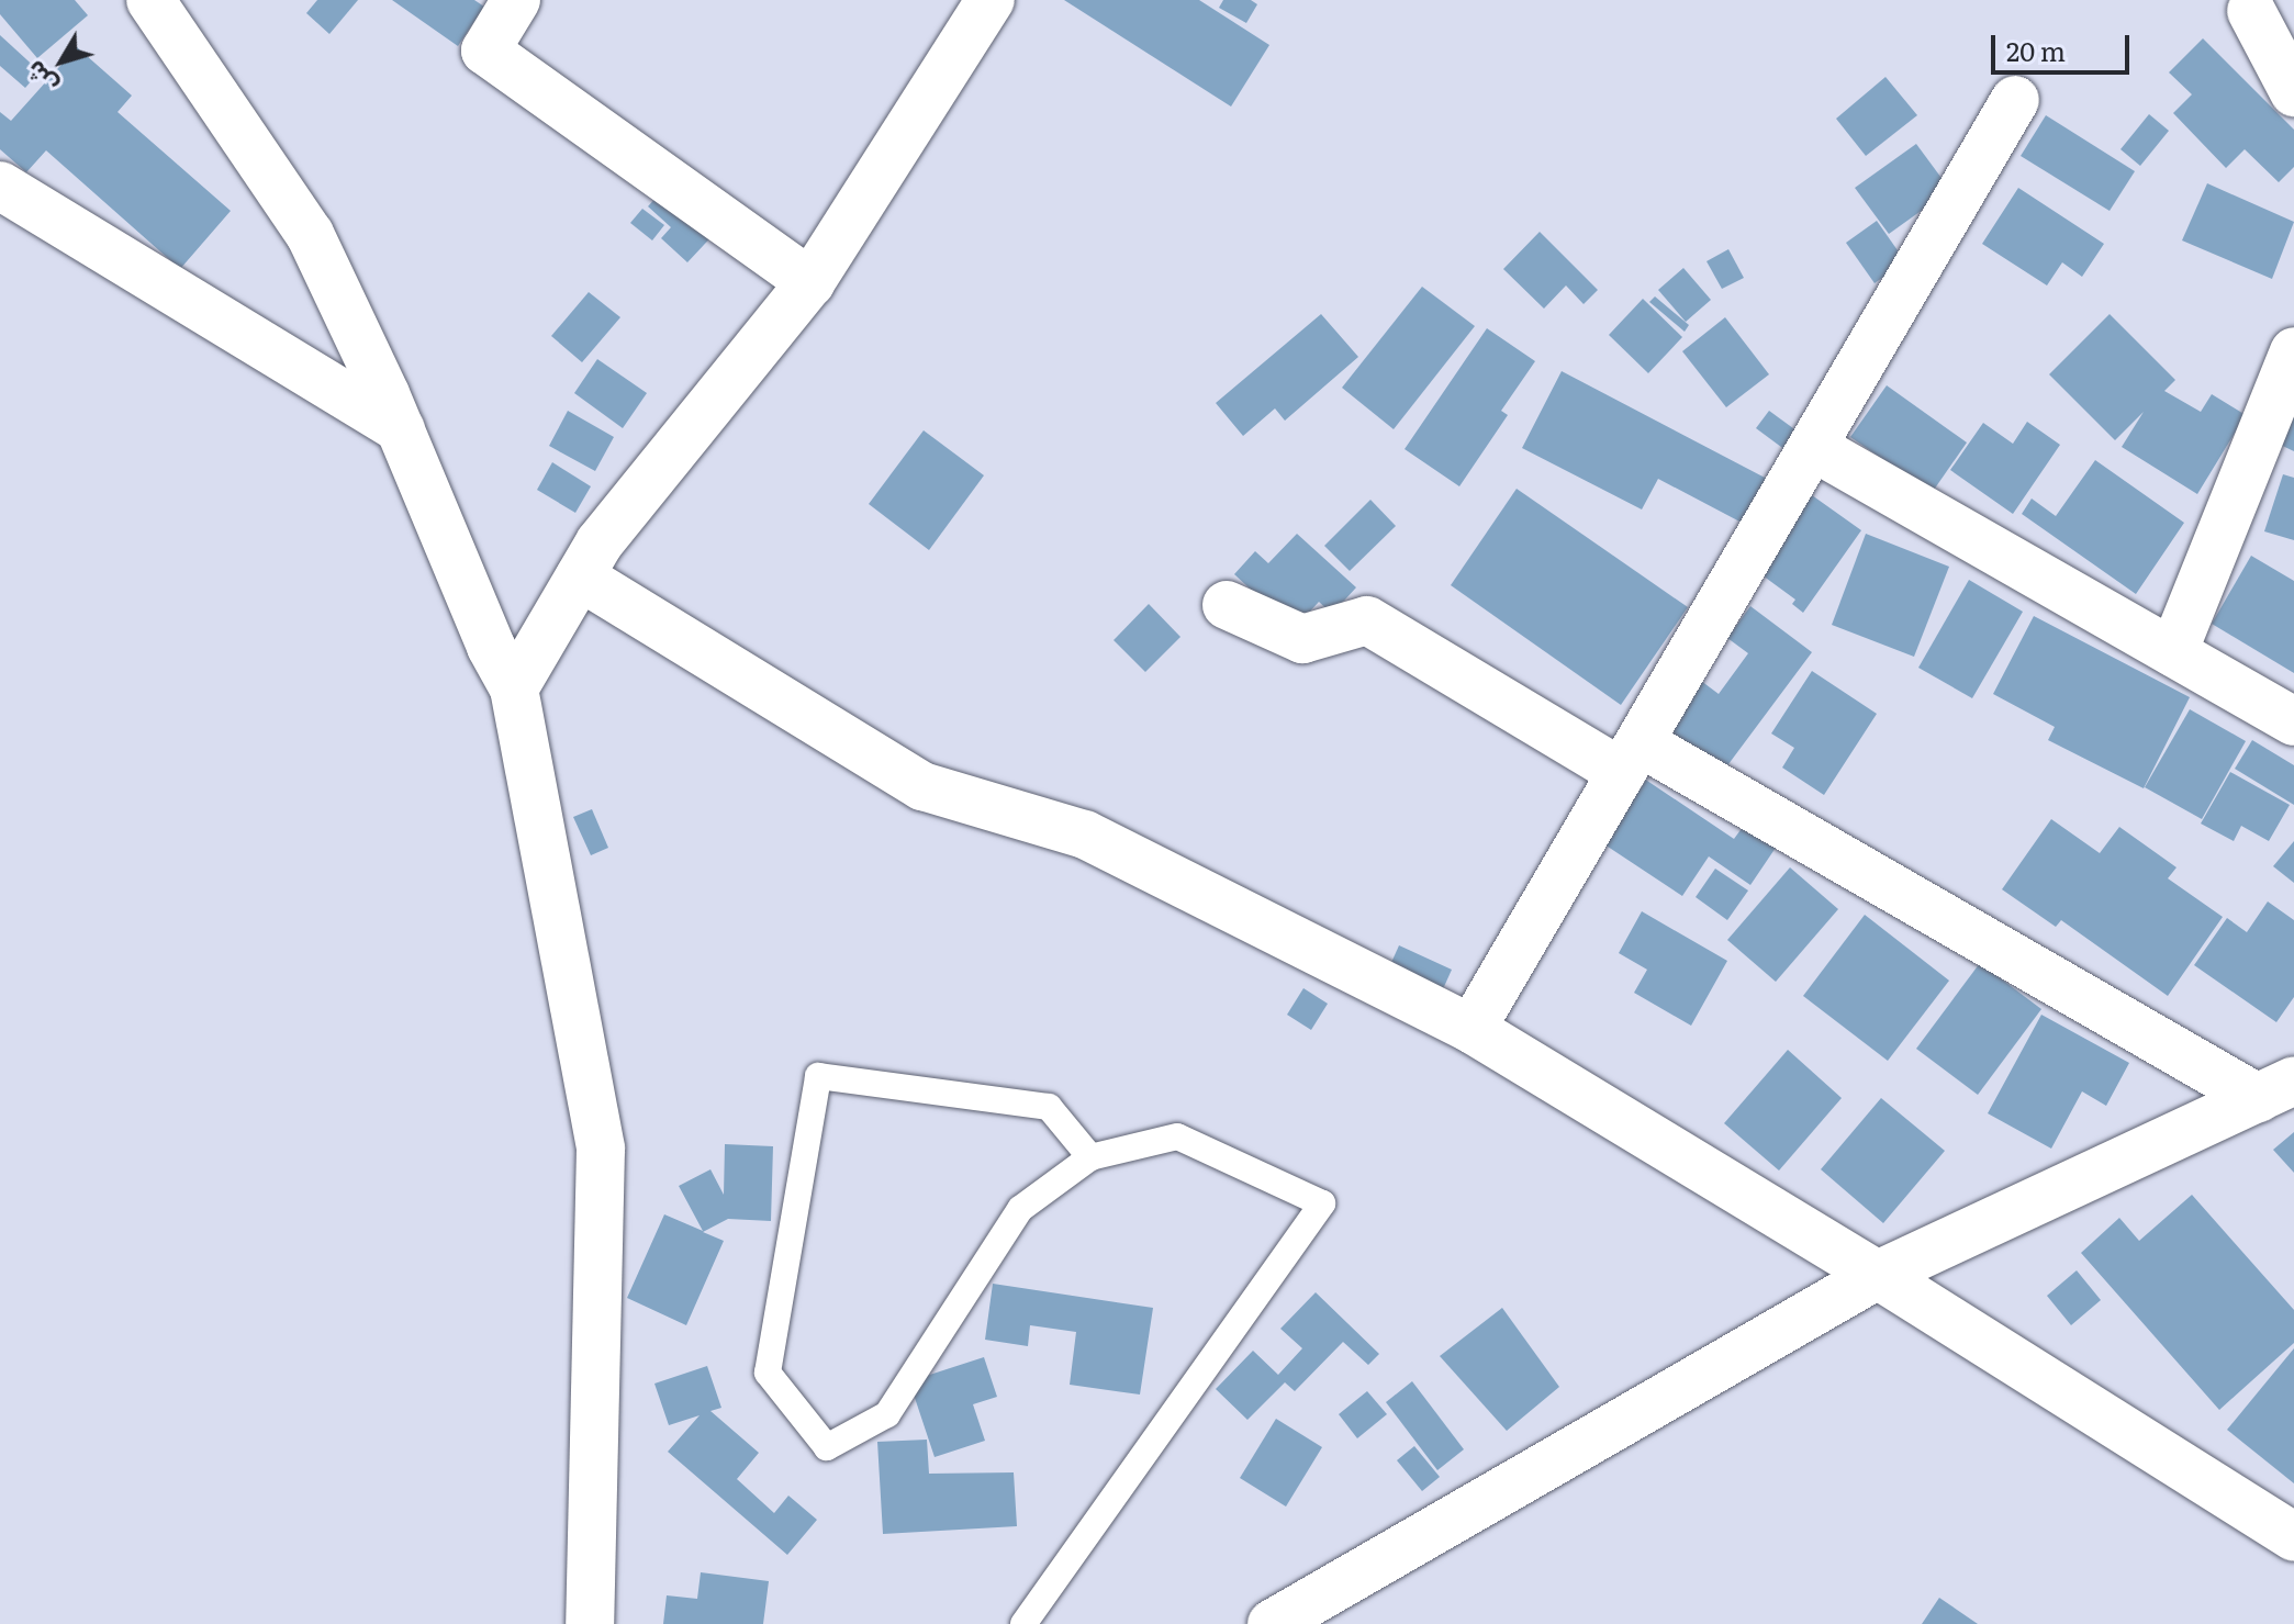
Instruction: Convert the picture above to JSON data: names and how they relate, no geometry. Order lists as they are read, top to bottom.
{
  "scale_bar": "20 m",
  "north": "bottom left"
}
